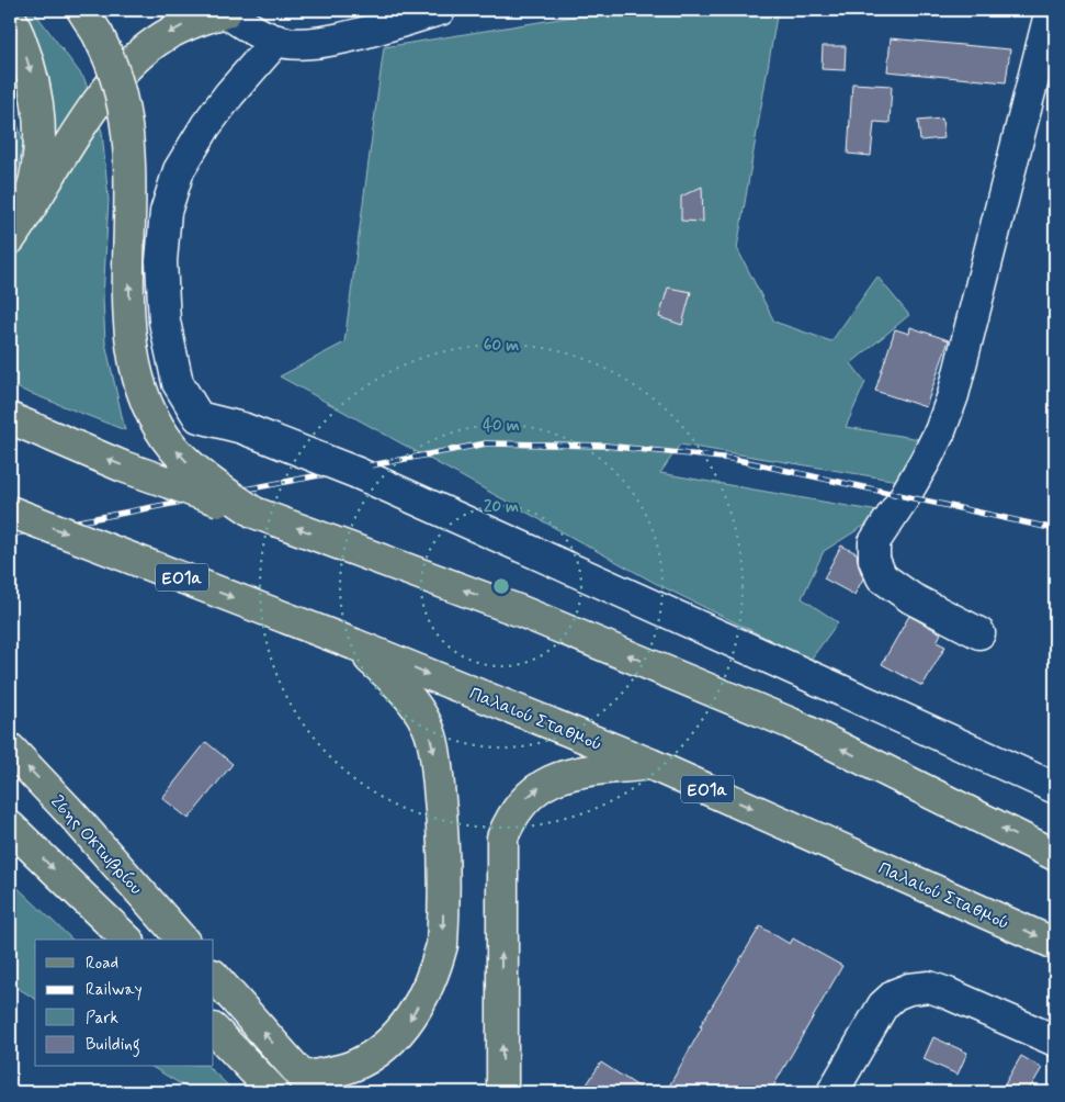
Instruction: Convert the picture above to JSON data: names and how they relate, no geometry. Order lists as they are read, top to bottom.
{
  "streets": {
    "main road": ["ΕΟ1α", "Παλαιού Σταθμού", "26ης Οκτωβρίου"]
  },
  "legend": [
    "Road",
    "Railway",
    "Park",
    "Building"
  ],
  "rings": ["60 m", "40 m", "20 m"]
}
